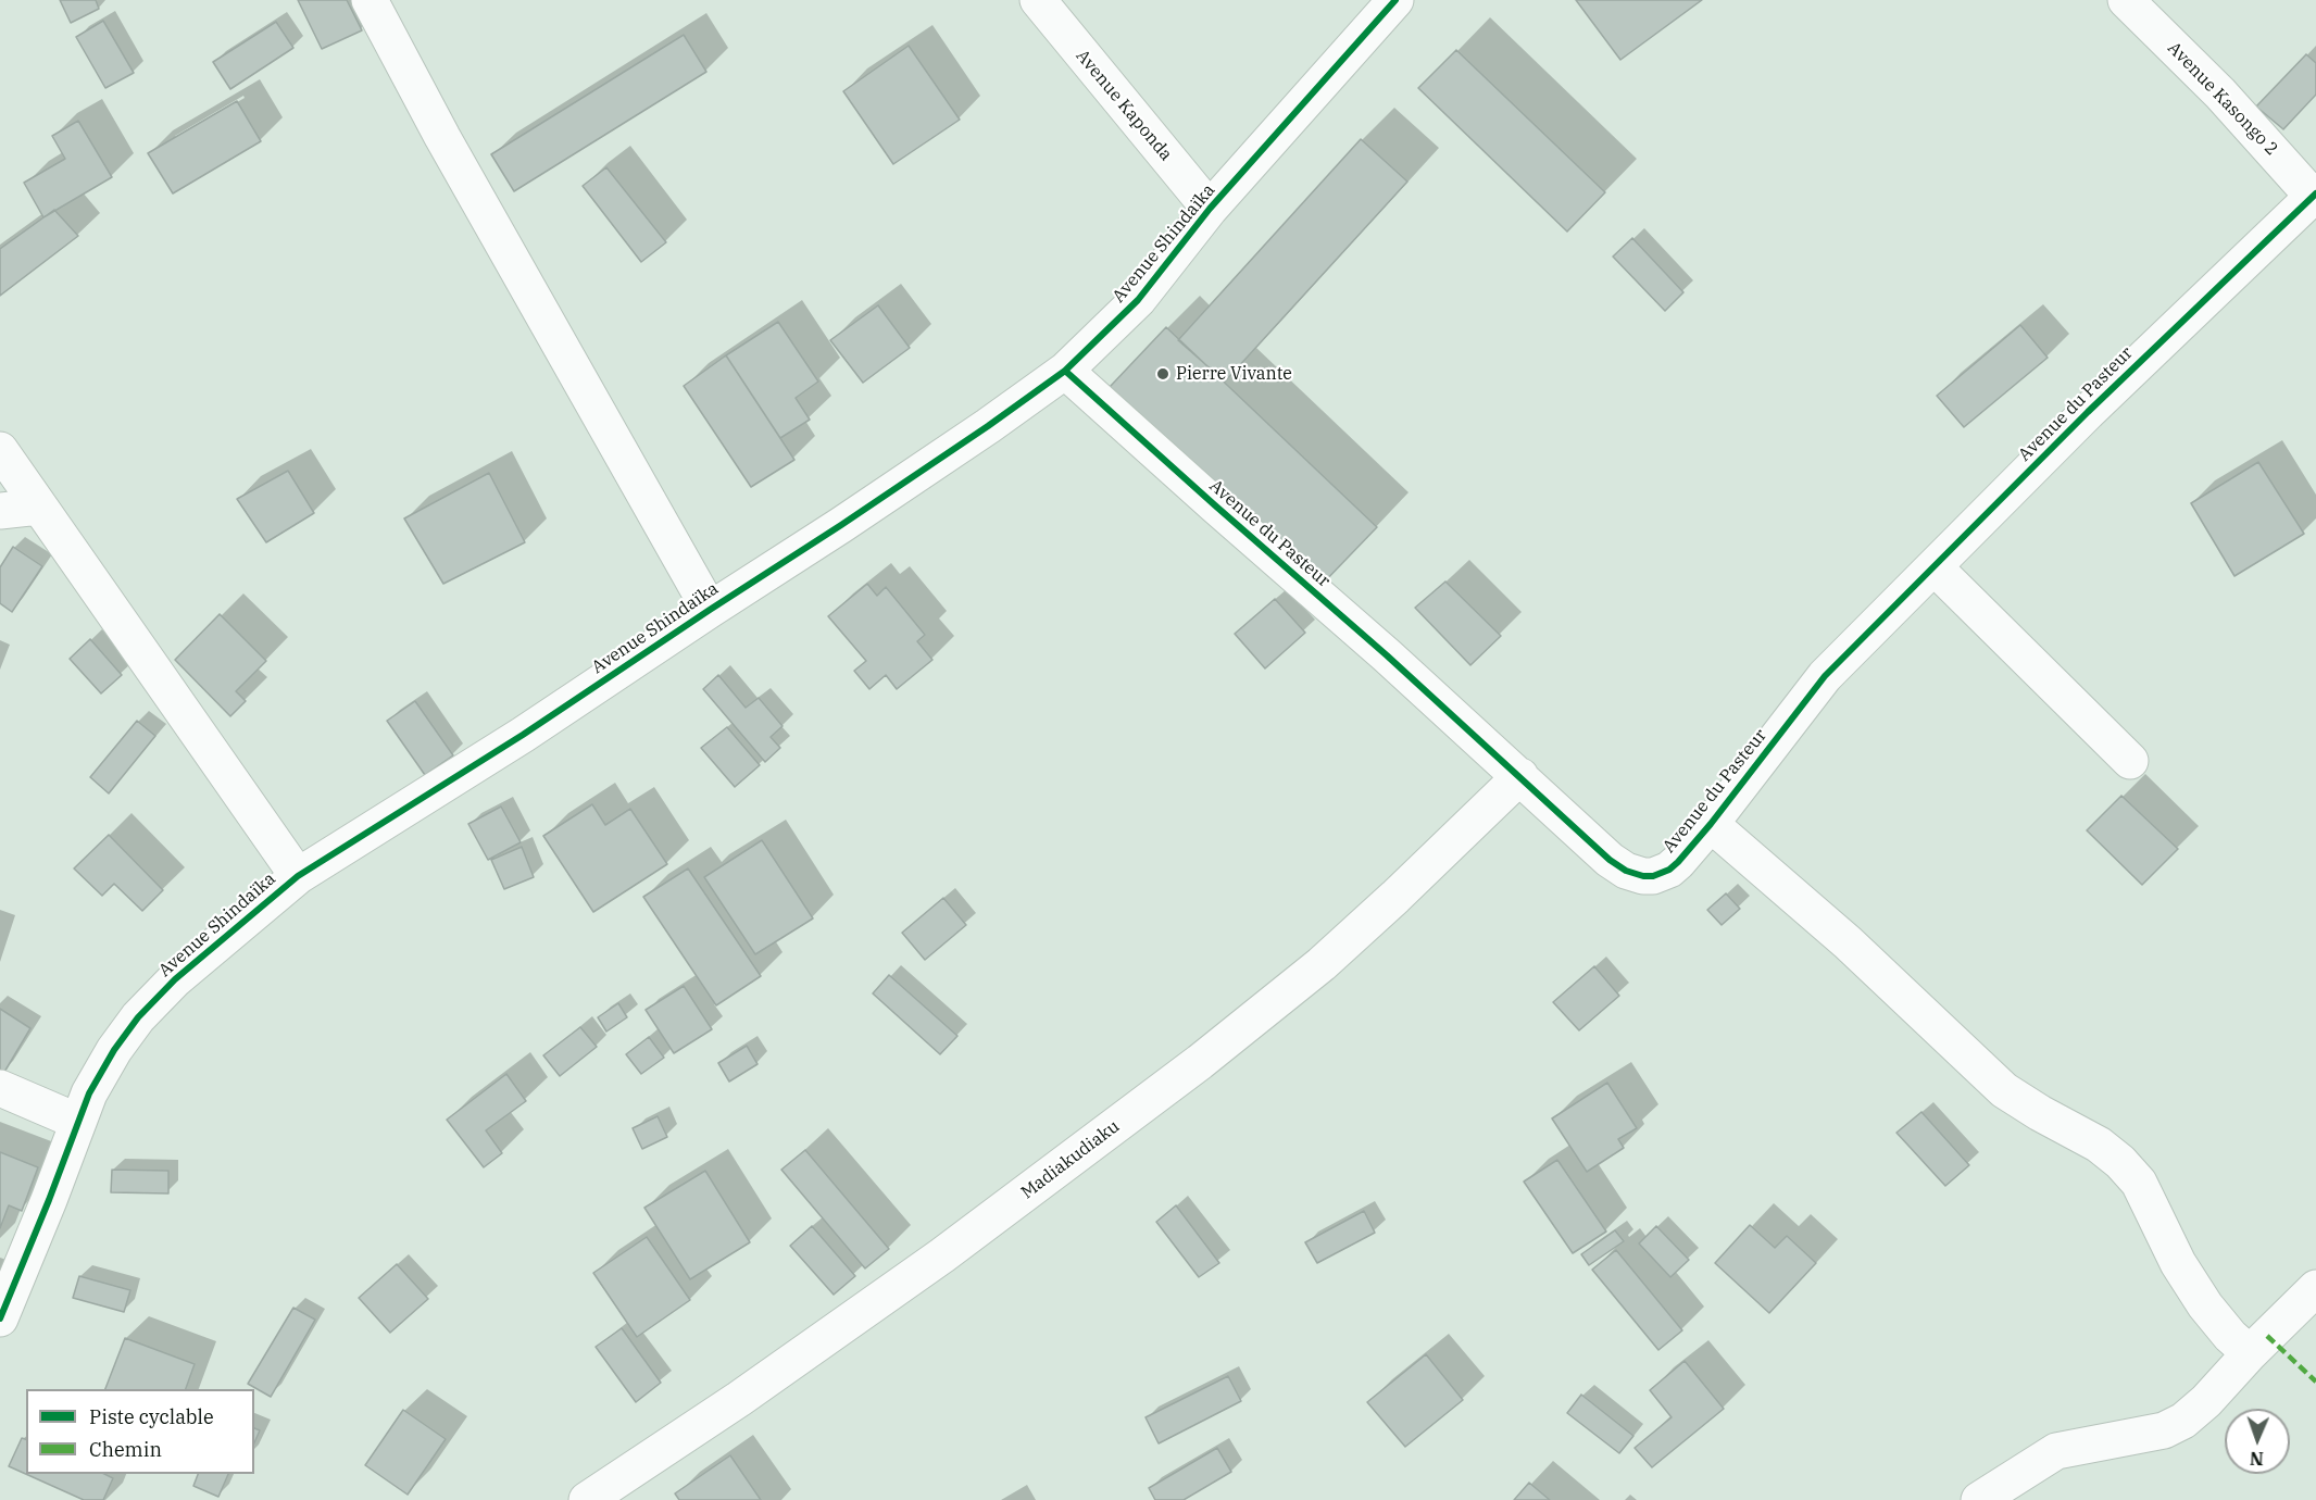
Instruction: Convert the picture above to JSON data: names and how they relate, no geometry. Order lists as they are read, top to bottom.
{
  "streets": {
    "street": [
      "Avenue Kasongo 2",
      "Avenue Kaponda",
      "Avenue Shindaïka",
      "Avenue du Pasteur",
      "Madiakudiaku"
    ]
  },
  "crossings": [
    ["Avenue Kasongo 2", "Avenue du Pasteur"],
    ["Avenue Kaponda", "Avenue Shindaïka"],
    ["Avenue Shindaïka", "Avenue du Pasteur"],
    ["Avenue du Pasteur", "Madiakudiaku"]
  ],
  "places": ["Pierre Vivante"],
  "legend": ["Piste cyclable", "Chemin"],
  "north": "bottom"
}
